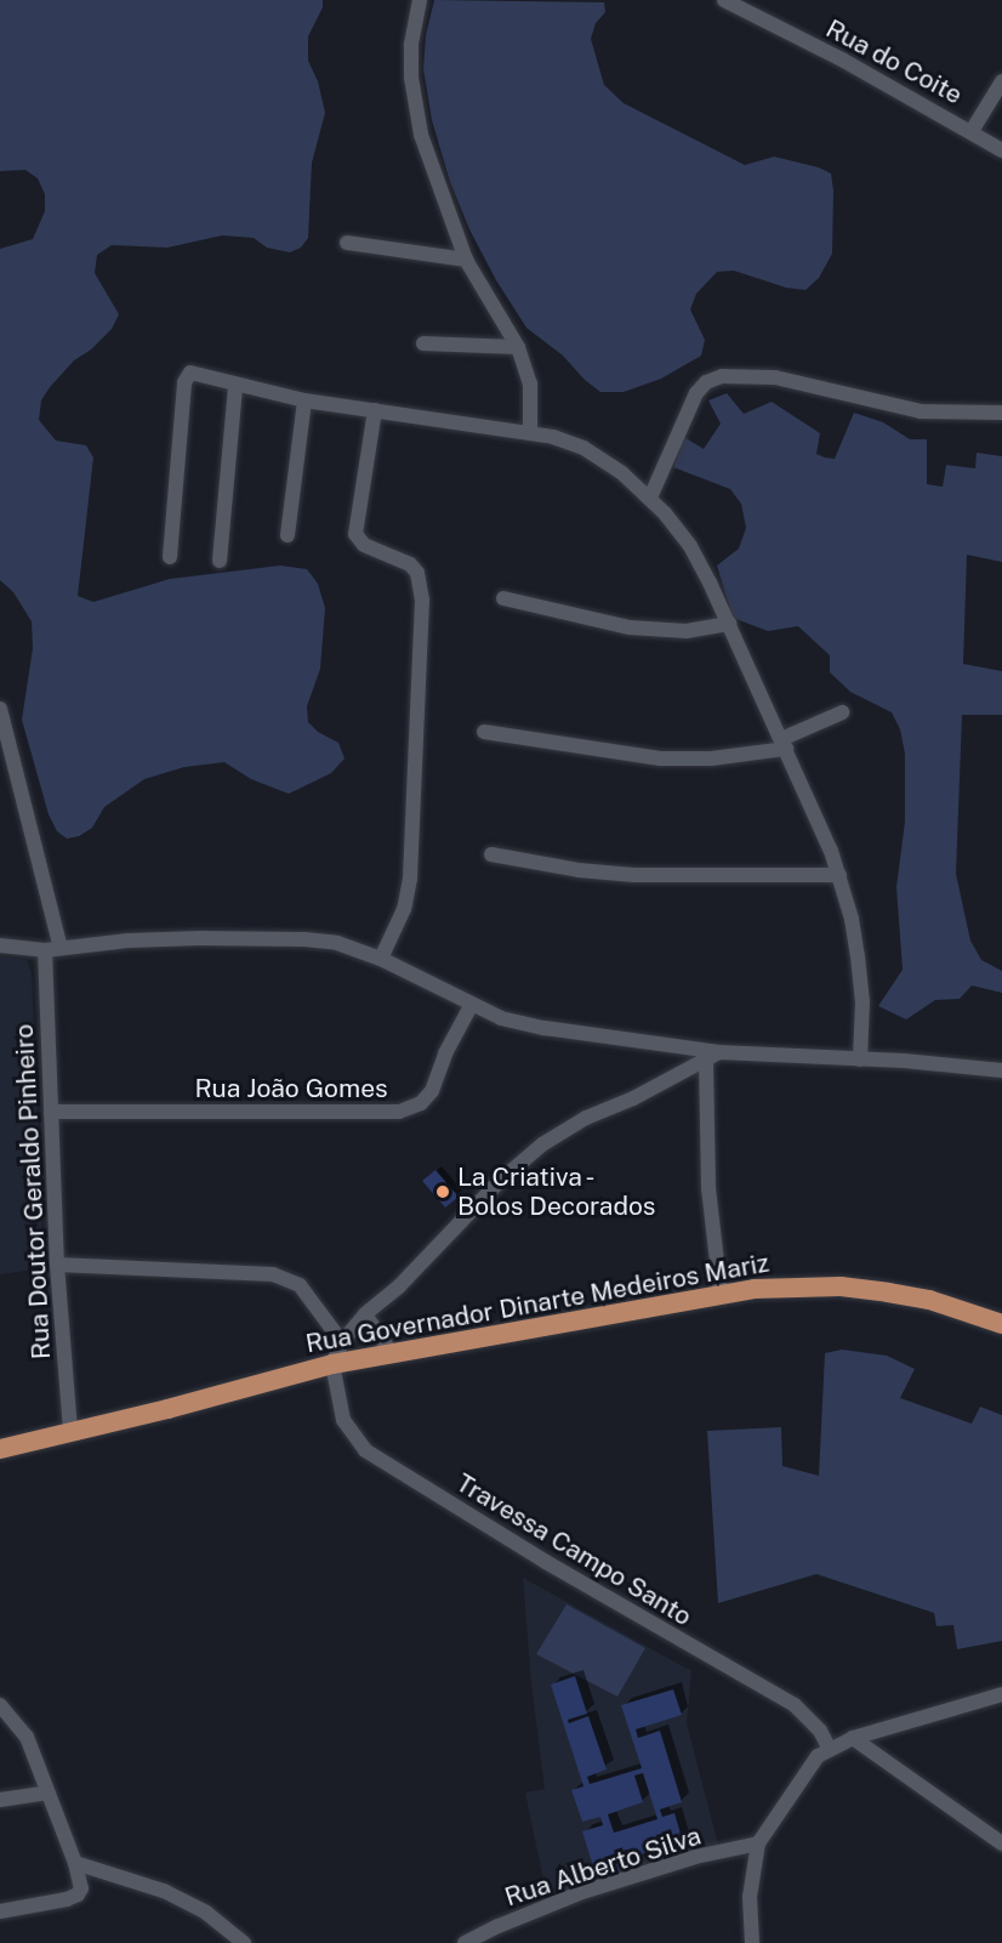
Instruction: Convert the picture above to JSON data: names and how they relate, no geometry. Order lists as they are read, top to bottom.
{
  "streets": {
    "main road": ["Rua Governador Dinarte Medeiros Mariz"],
    "street": [
      "Rua do Coite",
      "Rua João Gomes",
      "Rua Doutor Geraldo Pinheiro",
      "Travessa Campo Santo",
      "Rua Alberto Silva"
    ]
  },
  "crossings": [
    ["Rua João Gomes", "Rua Doutor Geraldo Pinheiro"],
    ["Rua Doutor Geraldo Pinheiro", "Rua Governador Dinarte Medeiros Mariz"],
    ["Rua Governador Dinarte Medeiros Mariz", "Travessa Campo Santo"]
  ],
  "places": ["La Criativa - Bolos Decorados"]
}
